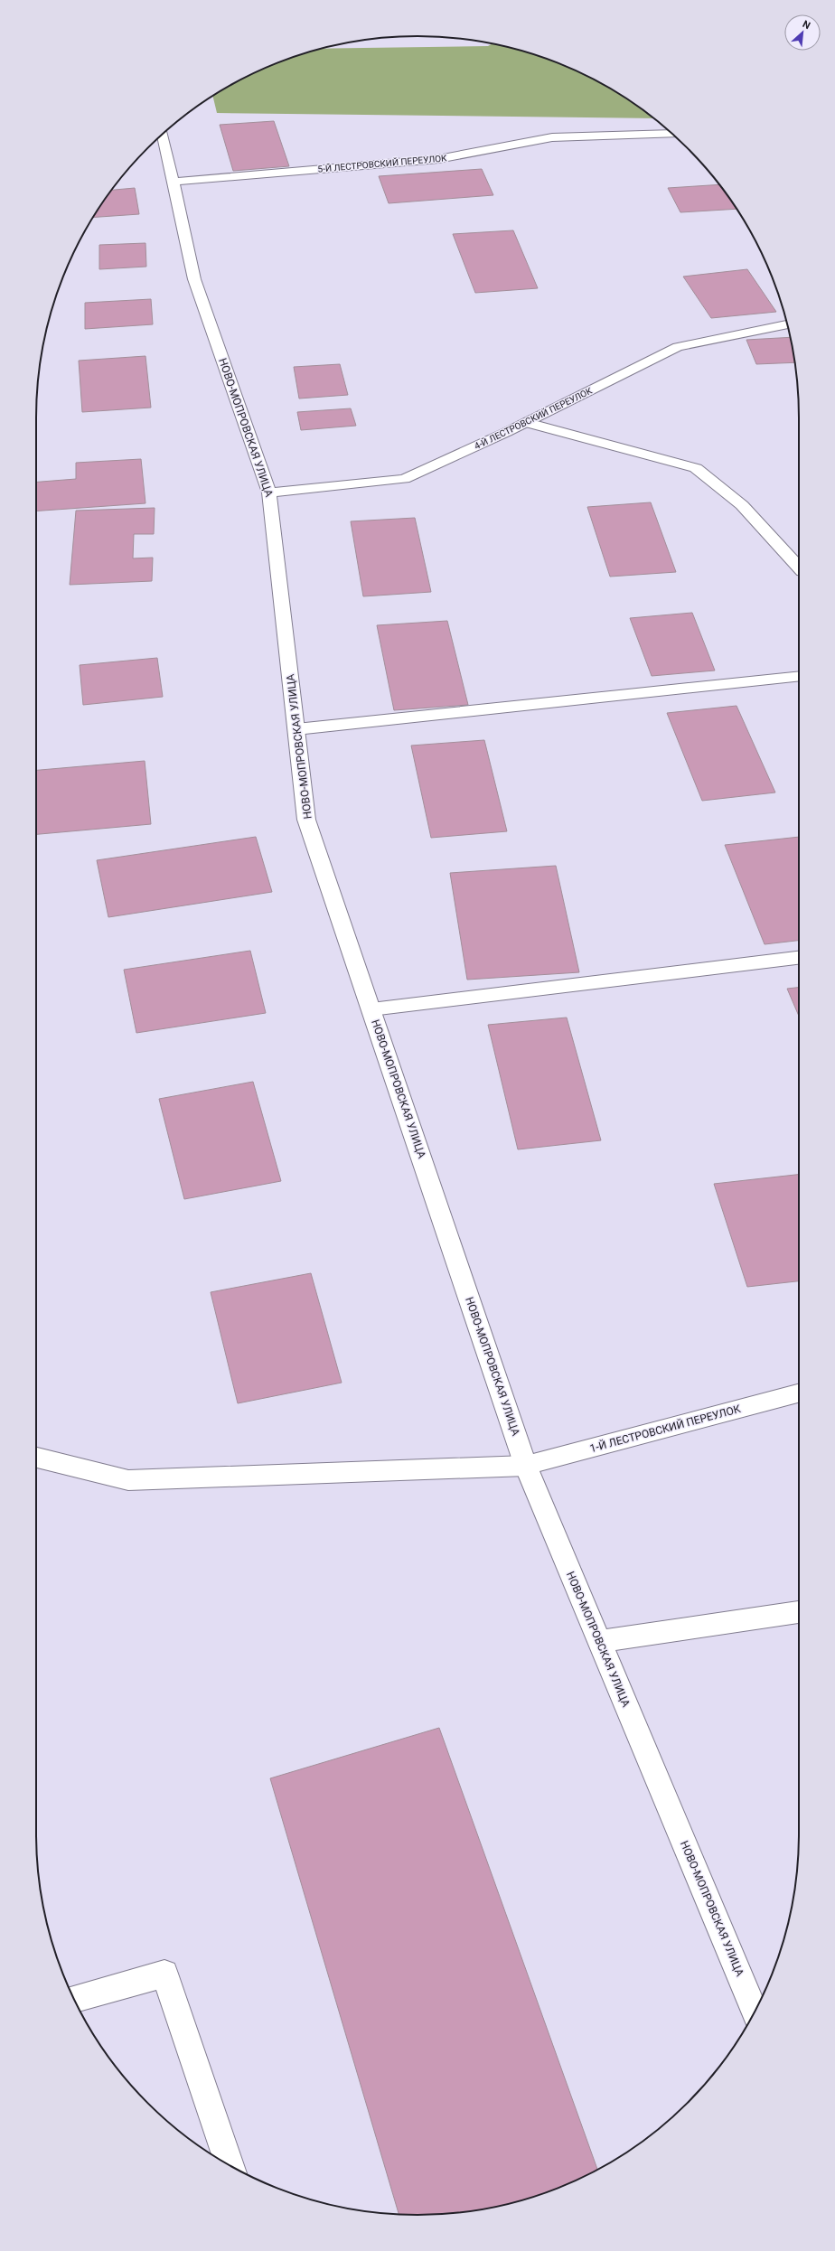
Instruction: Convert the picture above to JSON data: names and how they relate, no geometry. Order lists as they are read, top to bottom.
{
  "streets": {
    "street": [
      "5-Й ЛЕСТРОВСКИЙ ПЕРЕУЛОК",
      "4-Й ЛЕСТРОВСКИЙ ПЕРЕУЛОК",
      "НОВО-МОПРОВСКАЯ УЛИЦА",
      "1-Й ЛЕСТРОВСКИЙ ПЕРЕУЛОК"
    ]
  },
  "crossings": [
    ["5-Й ЛЕСТРОВСКИЙ ПЕРЕУЛОК", "НОВО-МОПРОВСКАЯ УЛИЦА"],
    ["4-Й ЛЕСТРОВСКИЙ ПЕРЕУЛОК", "НОВО-МОПРОВСКАЯ УЛИЦА"],
    ["НОВО-МОПРОВСКАЯ УЛИЦА", "1-Й ЛЕСТРОВСКИЙ ПЕРЕУЛОК"]
  ],
  "north": "top right"
}
